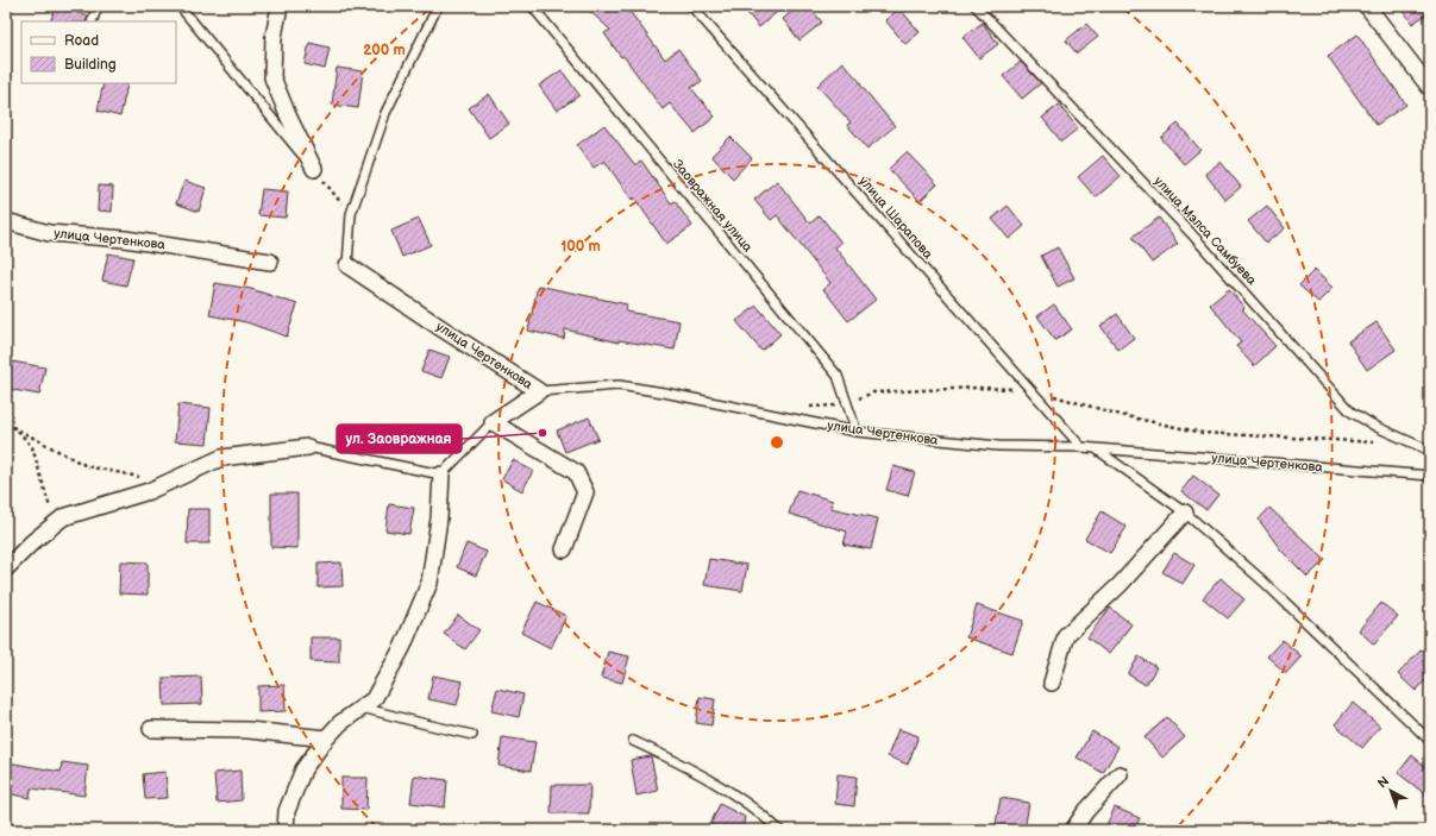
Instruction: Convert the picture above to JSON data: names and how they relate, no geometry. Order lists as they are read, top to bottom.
{
  "streets": {
    "street": ["улица Чертенкова"],
    "lane": ["Заовражная улица", "улица Шарапова", "улица Мэлса Самбуева"]
  },
  "crossings": [
    ["Заовражная улица", "улица Чертенкова"],
    ["улица Шарапова", "улица Чертенкова"]
  ],
  "places": ["ул. Заовражная"],
  "legend": ["Road", "Building"],
  "north": "top left",
  "rings": ["200 m", "100 m"]
}
